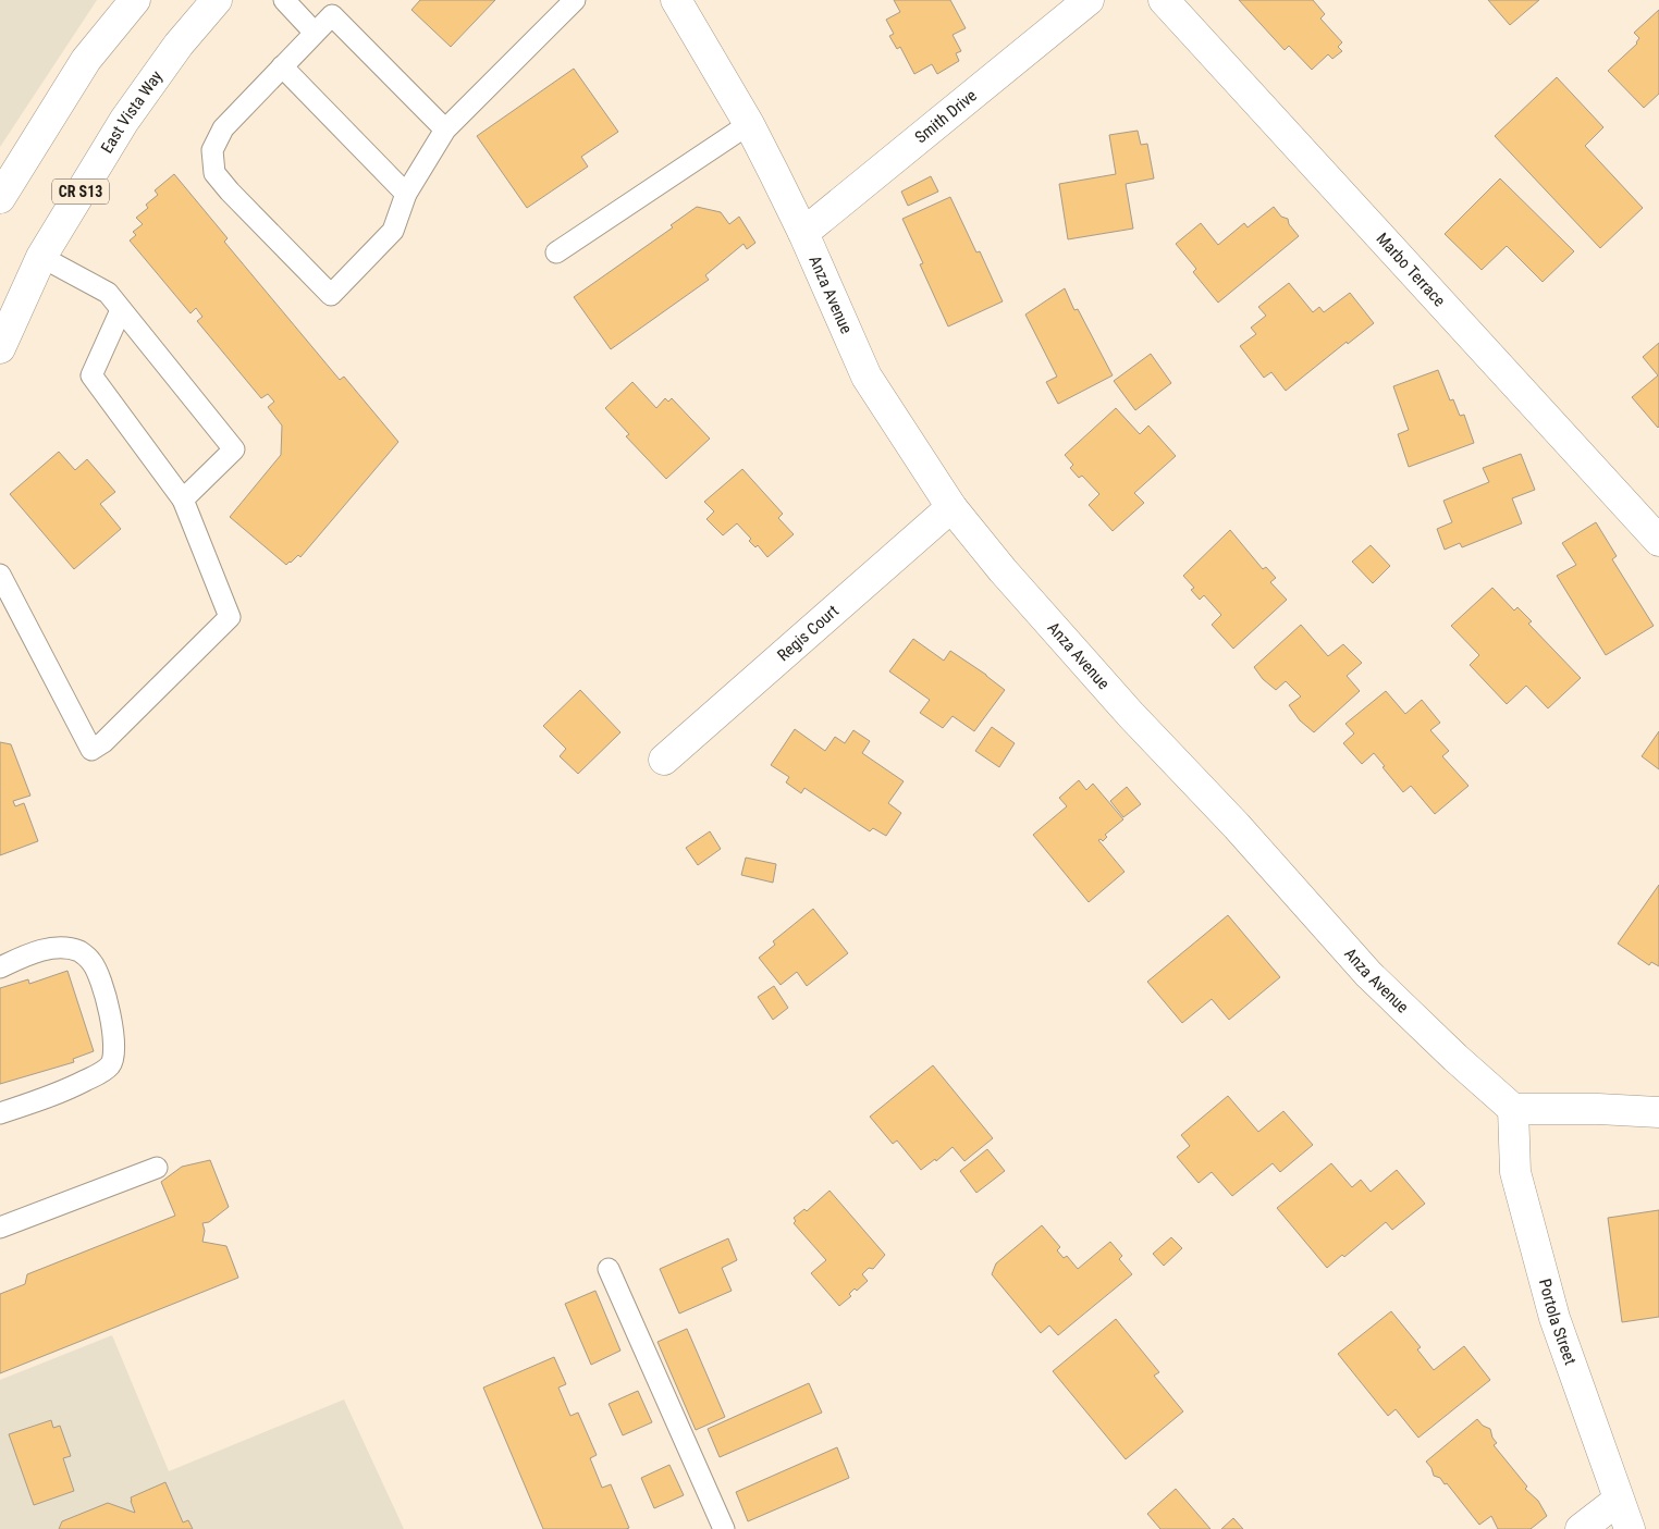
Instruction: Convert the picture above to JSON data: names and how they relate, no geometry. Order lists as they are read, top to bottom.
{
  "streets": {
    "street": [
      "East Vista Way",
      "Smith Drive",
      "CR S13",
      "Marbo Terrace",
      "Anza Avenue",
      "Regis Court",
      "Portola Street"
    ]
  },
  "crossings": [
    ["Smith Drive", "Anza Avenue"],
    ["Anza Avenue", "Regis Court"],
    ["Anza Avenue", "Portola Street"]
  ]
}
